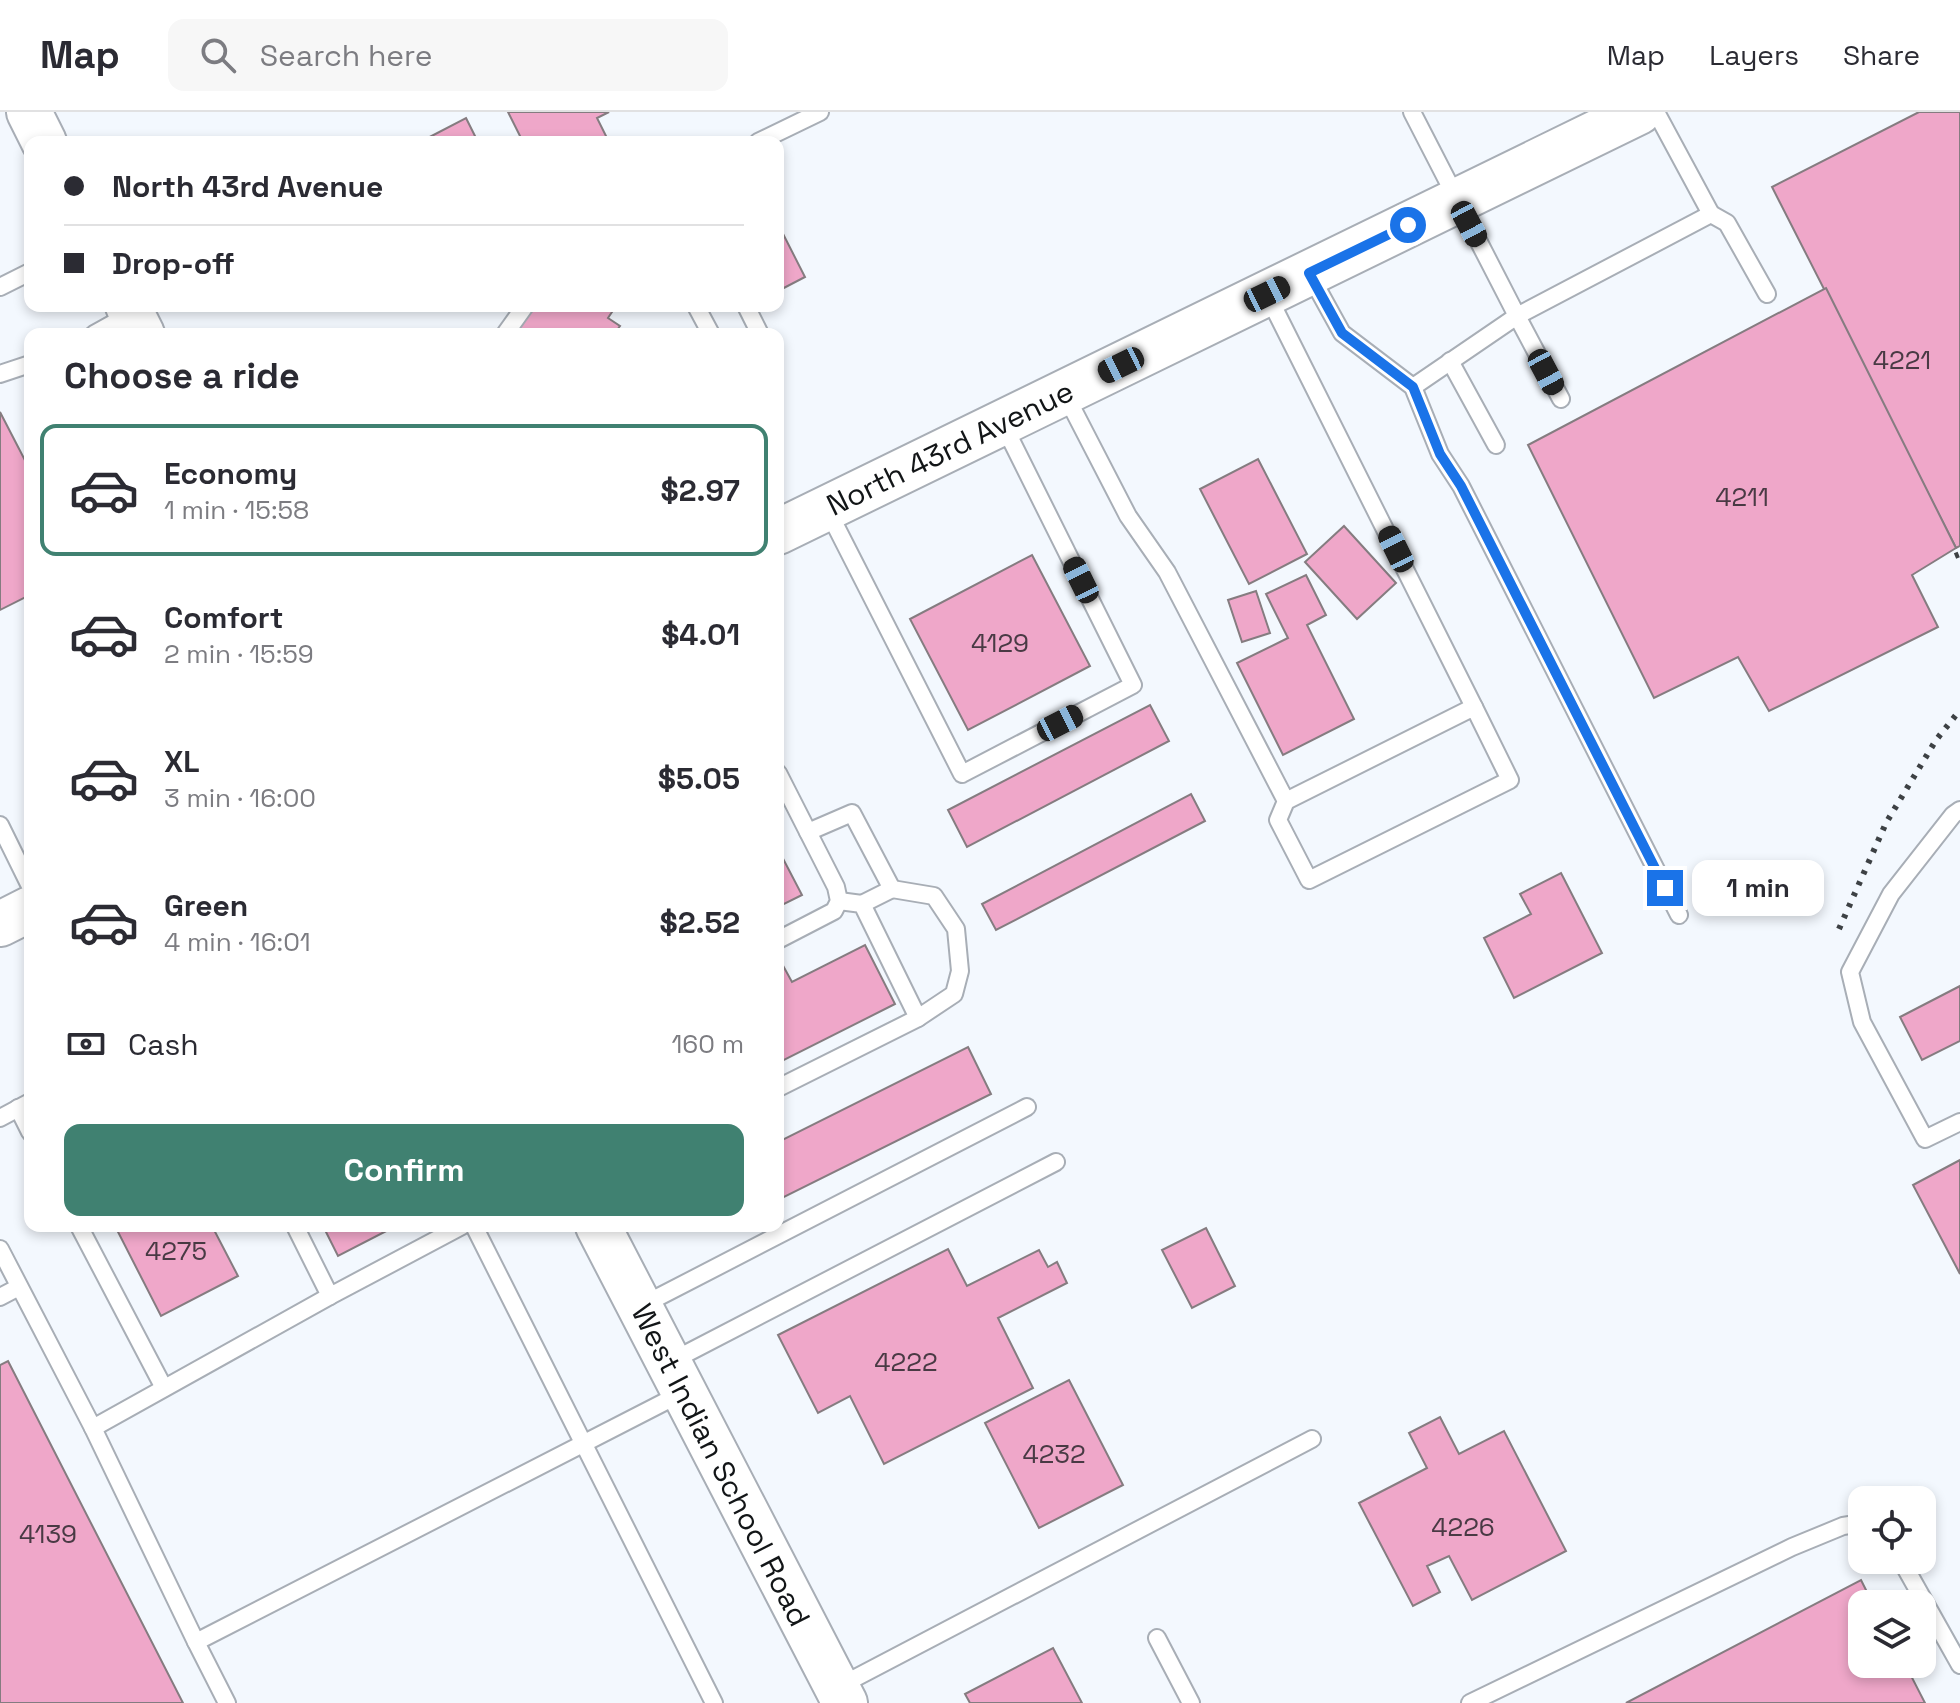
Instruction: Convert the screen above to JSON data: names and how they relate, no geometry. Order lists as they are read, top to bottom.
{
  "streets": {
    "main road": ["North 43rd Avenue", "West Indian School Road"]
  },
  "house_numbers": [
    "4221",
    "4211",
    "4129",
    "4275",
    "4222",
    "4232",
    "4226",
    "4139"
  ],
  "page": {
    "header": "Map",
    "search": "Search here",
    "nav": ["Map", "Layers", "Share"],
    "banner": ["North 43rd Avenue", "Drop-off"],
    "heading": "Choose a ride",
    "list": [
      {
        "name": "Economy",
        "note": "1 min · 15:58",
        "value": "$2.97"
      },
      {
        "name": "Comfort",
        "note": "2 min · 15:59",
        "value": "$4.01"
      },
      {
        "name": "XL",
        "note": "3 min · 16:00",
        "value": "$5.05"
      },
      {
        "name": "Green",
        "note": "4 min · 16:01",
        "value": "$2.52"
      }
    ],
    "bubble": "1 min",
    "pay": ["Cash", "160 m"],
    "buttons": "Confirm"
  }
}
